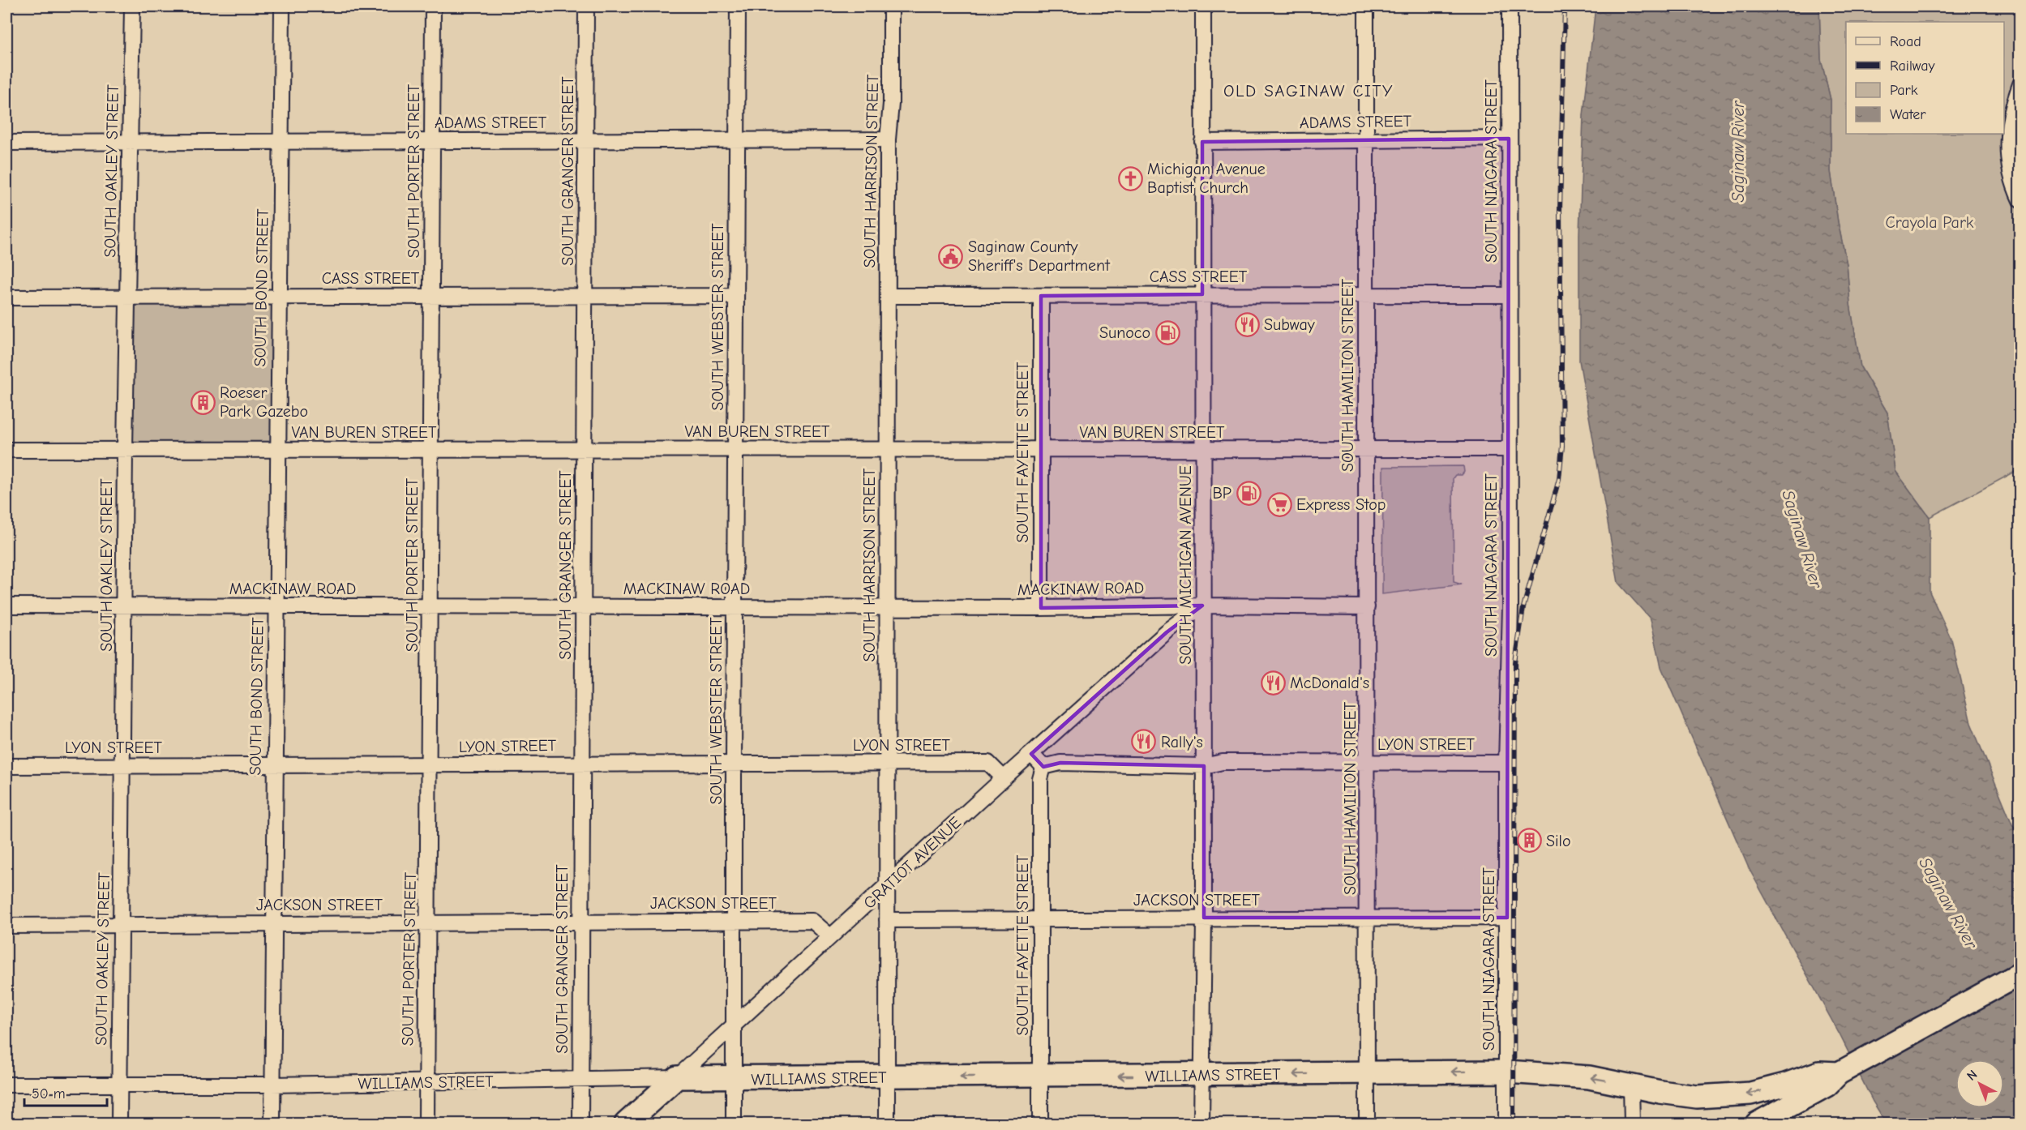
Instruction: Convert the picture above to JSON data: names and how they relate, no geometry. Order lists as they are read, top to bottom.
{
  "streets": {
    "highway": ["GRATIOT AVENUE", "WILLIAMS STREET"],
    "street": [
      "ADAMS STREET",
      "SOUTH OAKLEY STREET",
      "SOUTH PORTER STREET",
      "SOUTH GRANGER STREET",
      "SOUTH HARRISON STREET",
      "SOUTH NIAGARA STREET",
      "CASS STREET",
      "SOUTH BOND STREET",
      "SOUTH WEBSTER STREET",
      "SOUTH HAMILTON STREET",
      "VAN BUREN STREET",
      "SOUTH FAYETTE STREET",
      "SOUTH MICHIGAN AVENUE",
      "MACKINAW ROAD",
      "LYON STREET",
      "JACKSON STREET"
    ]
  },
  "crossings": [
    ["ADAMS STREET", "SOUTH OAKLEY STREET"],
    ["ADAMS STREET", "SOUTH PORTER STREET"],
    ["ADAMS STREET", "SOUTH GRANGER STREET"],
    ["ADAMS STREET", "SOUTH HARRISON STREET"],
    ["ADAMS STREET", "SOUTH NIAGARA STREET"],
    ["ADAMS STREET", "SOUTH BOND STREET"],
    ["ADAMS STREET", "SOUTH WEBSTER STREET"],
    ["ADAMS STREET", "SOUTH HAMILTON STREET"],
    ["ADAMS STREET", "SOUTH MICHIGAN AVENUE"],
    ["SOUTH OAKLEY STREET", "CASS STREET"],
    ["SOUTH OAKLEY STREET", "VAN BUREN STREET"],
    ["SOUTH OAKLEY STREET", "MACKINAW ROAD"],
    ["SOUTH OAKLEY STREET", "LYON STREET"],
    ["SOUTH OAKLEY STREET", "JACKSON STREET"],
    ["SOUTH OAKLEY STREET", "WILLIAMS STREET"],
    ["SOUTH PORTER STREET", "CASS STREET"],
    ["SOUTH PORTER STREET", "VAN BUREN STREET"],
    ["SOUTH PORTER STREET", "MACKINAW ROAD"],
    ["SOUTH PORTER STREET", "LYON STREET"],
    ["SOUTH PORTER STREET", "JACKSON STREET"],
    ["SOUTH PORTER STREET", "WILLIAMS STREET"],
    ["SOUTH GRANGER STREET", "CASS STREET"],
    ["SOUTH GRANGER STREET", "VAN BUREN STREET"],
    ["SOUTH GRANGER STREET", "MACKINAW ROAD"],
    ["SOUTH GRANGER STREET", "LYON STREET"],
    ["SOUTH GRANGER STREET", "JACKSON STREET"],
    ["SOUTH GRANGER STREET", "WILLIAMS STREET"],
    ["SOUTH HARRISON STREET", "CASS STREET"],
    ["SOUTH HARRISON STREET", "VAN BUREN STREET"],
    ["SOUTH HARRISON STREET", "MACKINAW ROAD"],
    ["SOUTH HARRISON STREET", "LYON STREET"],
    ["SOUTH HARRISON STREET", "GRATIOT AVENUE"],
    ["SOUTH HARRISON STREET", "JACKSON STREET"],
    ["SOUTH HARRISON STREET", "WILLIAMS STREET"],
    ["SOUTH NIAGARA STREET", "CASS STREET"],
    ["SOUTH NIAGARA STREET", "VAN BUREN STREET"],
    ["SOUTH NIAGARA STREET", "LYON STREET"],
    ["SOUTH NIAGARA STREET", "JACKSON STREET"],
    ["SOUTH NIAGARA STREET", "WILLIAMS STREET"],
    ["CASS STREET", "SOUTH BOND STREET"],
    ["CASS STREET", "SOUTH WEBSTER STREET"],
    ["CASS STREET", "SOUTH HAMILTON STREET"],
    ["CASS STREET", "SOUTH FAYETTE STREET"],
    ["CASS STREET", "SOUTH MICHIGAN AVENUE"],
    ["SOUTH BOND STREET", "VAN BUREN STREET"],
    ["SOUTH BOND STREET", "MACKINAW ROAD"],
    ["SOUTH BOND STREET", "LYON STREET"],
    ["SOUTH BOND STREET", "JACKSON STREET"],
    ["SOUTH BOND STREET", "WILLIAMS STREET"],
    ["SOUTH WEBSTER STREET", "VAN BUREN STREET"],
    ["SOUTH WEBSTER STREET", "MACKINAW ROAD"],
    ["SOUTH WEBSTER STREET", "LYON STREET"],
    ["SOUTH WEBSTER STREET", "GRATIOT AVENUE"],
    ["SOUTH WEBSTER STREET", "JACKSON STREET"],
    ["SOUTH WEBSTER STREET", "WILLIAMS STREET"],
    ["SOUTH HAMILTON STREET", "VAN BUREN STREET"],
    ["SOUTH HAMILTON STREET", "MACKINAW ROAD"],
    ["SOUTH HAMILTON STREET", "LYON STREET"],
    ["SOUTH HAMILTON STREET", "JACKSON STREET"],
    ["SOUTH HAMILTON STREET", "WILLIAMS STREET"],
    ["VAN BUREN STREET", "SOUTH FAYETTE STREET"],
    ["VAN BUREN STREET", "SOUTH MICHIGAN AVENUE"],
    ["SOUTH FAYETTE STREET", "MACKINAW ROAD"],
    ["SOUTH FAYETTE STREET", "LYON STREET"],
    ["SOUTH FAYETTE STREET", "JACKSON STREET"],
    ["SOUTH FAYETTE STREET", "WILLIAMS STREET"],
    ["SOUTH MICHIGAN AVENUE", "MACKINAW ROAD"],
    ["SOUTH MICHIGAN AVENUE", "LYON STREET"],
    ["SOUTH MICHIGAN AVENUE", "GRATIOT AVENUE"],
    ["SOUTH MICHIGAN AVENUE", "JACKSON STREET"],
    ["SOUTH MICHIGAN AVENUE", "WILLIAMS STREET"],
    ["MACKINAW ROAD", "GRATIOT AVENUE"],
    ["LYON STREET", "GRATIOT AVENUE"],
    ["GRATIOT AVENUE", "JACKSON STREET"],
    ["GRATIOT AVENUE", "WILLIAMS STREET"]
  ],
  "one_way": ["WILLIAMS STREET"],
  "districts": ["OLD SAGINAW CITY"],
  "water": ["Saginaw River"],
  "parks": ["Crayola Park"],
  "places": {
    "church": ["Michigan Avenue Baptist Church"],
    "public building": ["Saginaw County Sheriff's Department"],
    "restaurant": ["Subway", "McDonald's", "Rally's"],
    "fuel station": ["Sunoco", "BP"],
    "building": ["Roeser Park Gazebo", "Silo"],
    "supermarket": ["Express Stop"]
  },
  "legend": [
    "Road",
    "Railway",
    "Park",
    "Water"
  ],
  "scale_bar": "50 m",
  "north": "top left"
}
